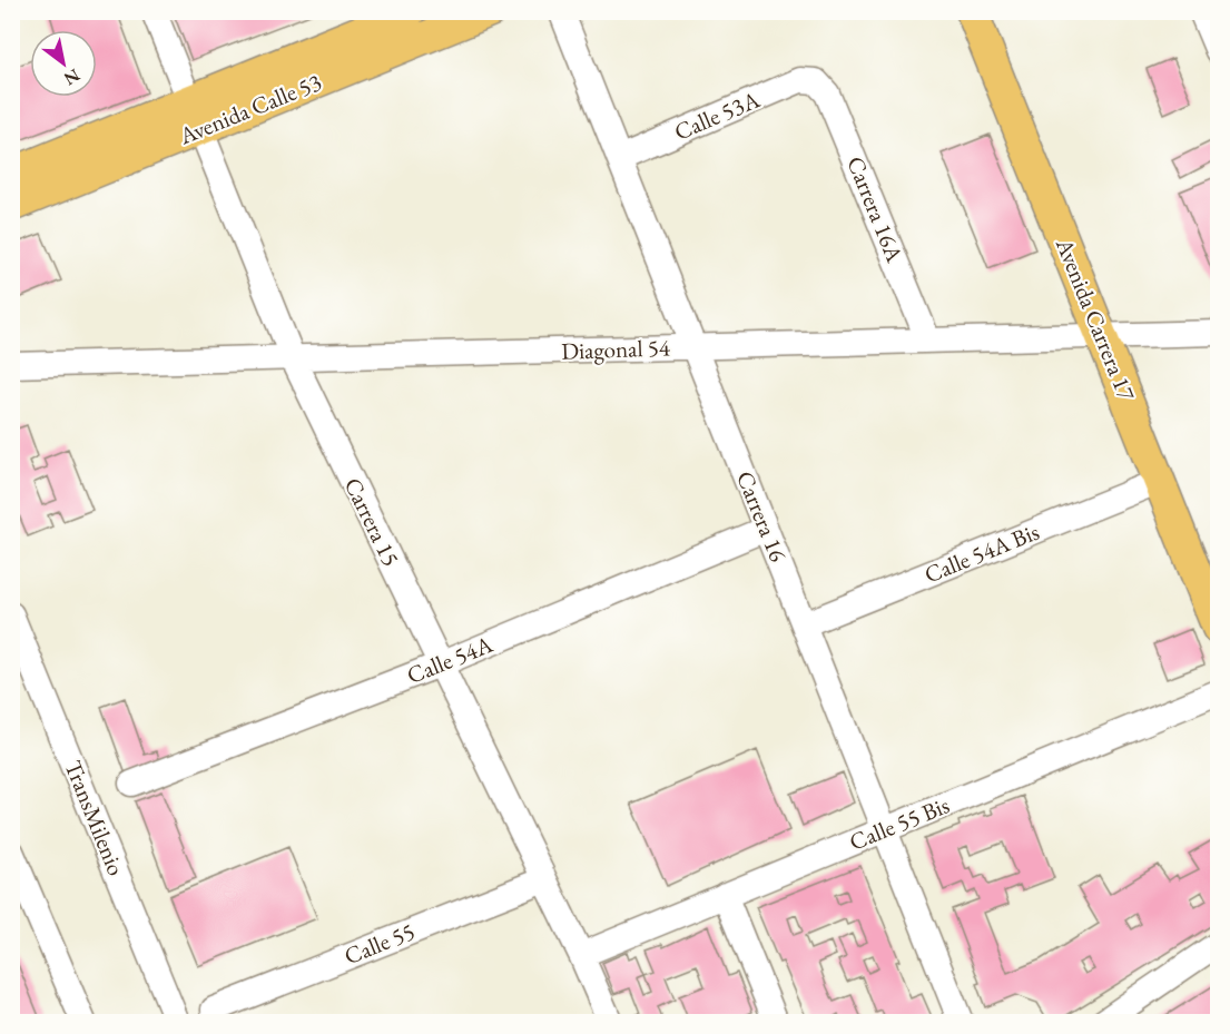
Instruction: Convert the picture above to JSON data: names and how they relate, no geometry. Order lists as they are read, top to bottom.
{
  "streets": {
    "main road": ["Avenida Calle 53", "Avenida Carrera 17"],
    "street": [
      "Calle 53A",
      "Carrera 16A",
      "Diagonal 54",
      "Carrera 16",
      "Carrera 15",
      "Calle 54A Bis",
      "Calle 54A",
      "TransMilenio",
      "Calle 55 Bis",
      "Calle 55"
    ]
  },
  "crossings": [
    ["Avenida Calle 53", "Carrera 15"],
    ["Calle 53A", "Carrera 16A"],
    ["Calle 53A", "Carrera 16"],
    ["Carrera 16A", "Diagonal 54"],
    ["Avenida Carrera 17", "Diagonal 54"],
    ["Avenida Carrera 17", "Calle 54A Bis"],
    ["Diagonal 54", "Carrera 16"],
    ["Diagonal 54", "Carrera 15"],
    ["Carrera 16", "Calle 54A Bis"],
    ["Carrera 16", "Calle 54A"],
    ["Carrera 16", "Calle 55 Bis"],
    ["Carrera 15", "Calle 54A"],
    ["Carrera 15", "Calle 55 Bis"],
    ["Carrera 15", "Calle 55"]
  ],
  "north": "bottom right"
}
